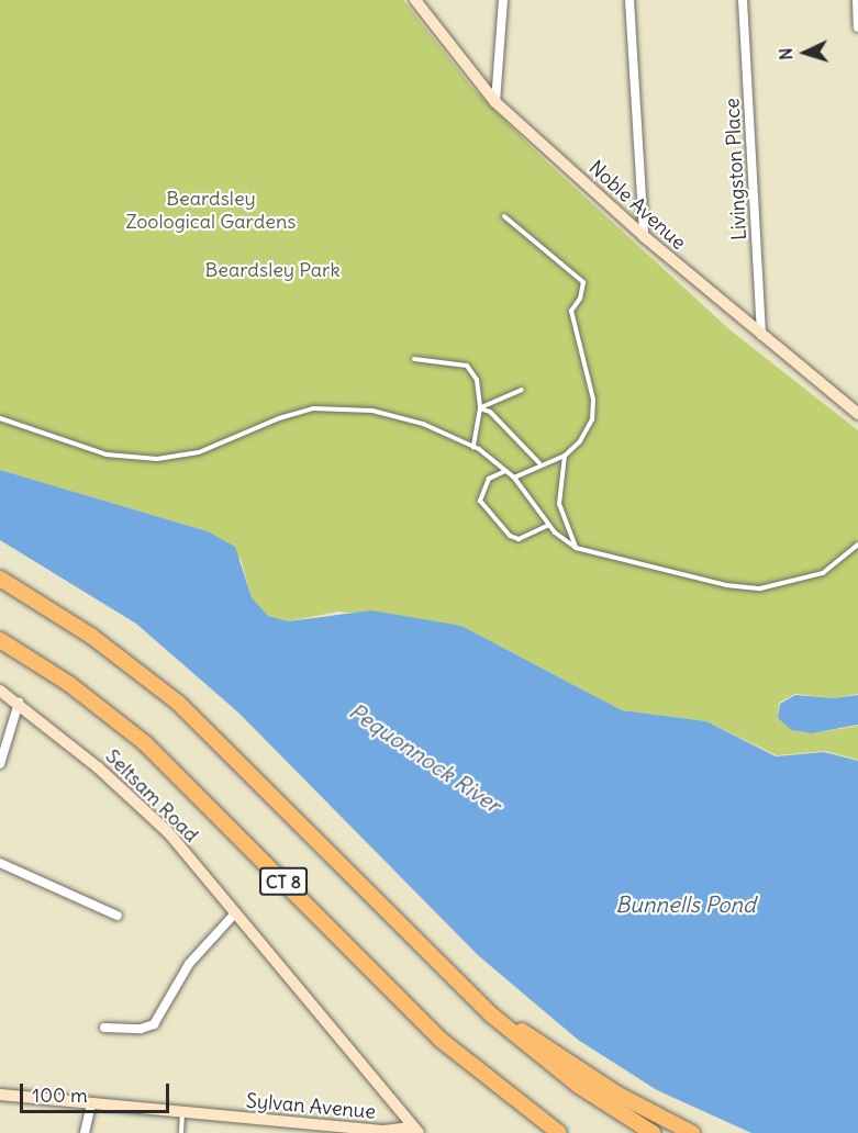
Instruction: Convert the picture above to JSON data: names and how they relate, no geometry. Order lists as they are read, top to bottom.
{
  "streets": {
    "highway": ["CT 8"],
    "main road": ["Noble Avenue", "Seltsam Road", "Sylvan Avenue"],
    "street": ["Livingston Place"]
  },
  "crossings": [
    ["Livingston Place", "Noble Avenue"],
    ["Seltsam Road", "Sylvan Avenue"]
  ],
  "water": ["Pequonnock River", "Bunnells Pond"],
  "parks": ["Beardsley Zoological Gardens", "Beardsley Park"],
  "scale_bar": "100 m",
  "north": "left"
}
